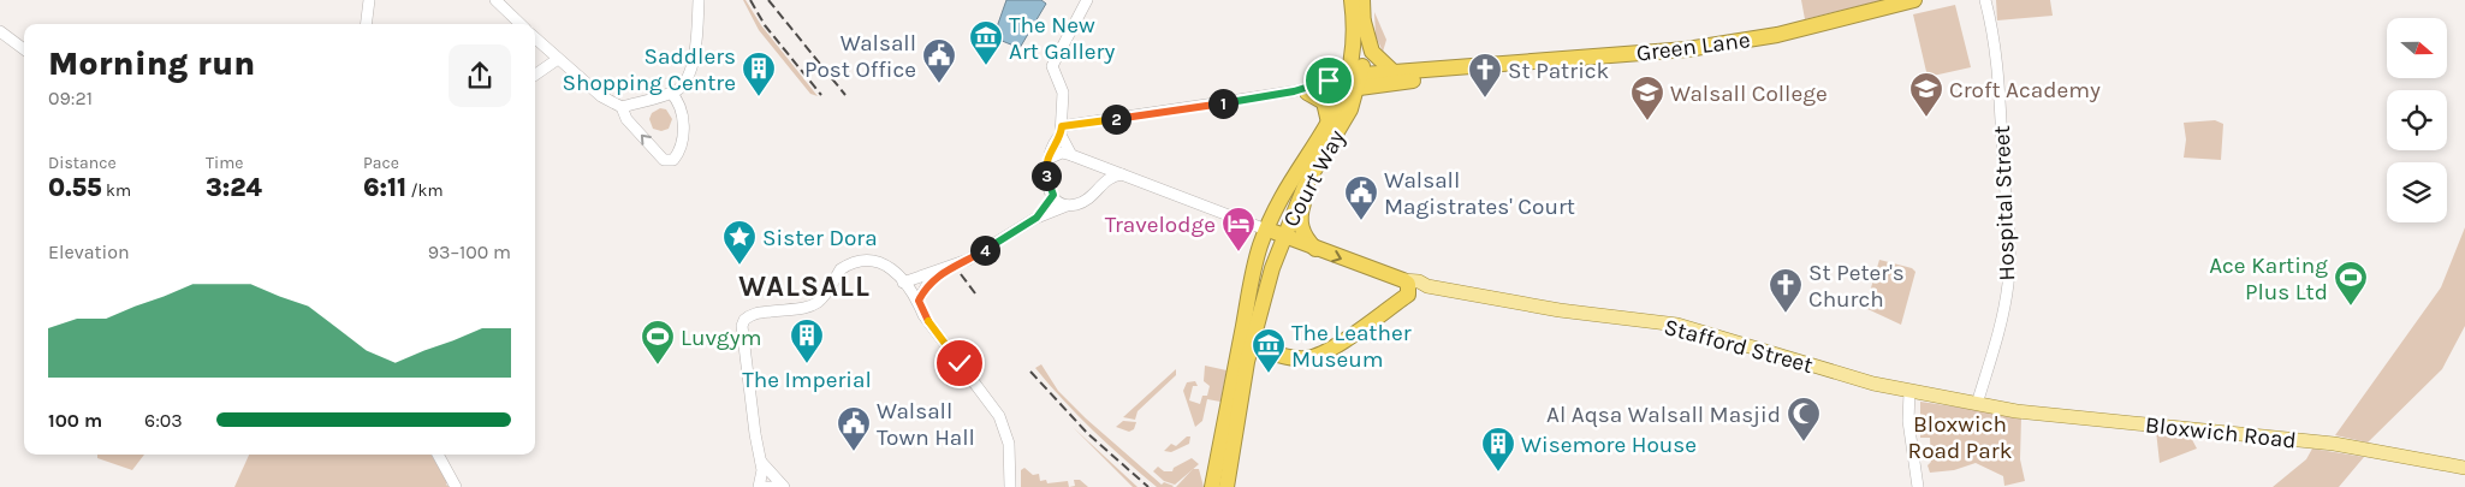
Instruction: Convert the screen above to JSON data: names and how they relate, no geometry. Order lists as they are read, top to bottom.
{
  "streets": {
    "highway": ["Green Lane", "Court Way"],
    "main road": ["Stafford Street", "Bloxwich Road"],
    "street": ["Hospital Street"]
  },
  "crossings": [
    ["Green Lane", "Court Way"],
    ["Hospital Street", "Stafford Street"],
    ["Hospital Street", "Bloxwich Road"],
    ["Stafford Street", "Bloxwich Road"]
  ],
  "districts": ["WALSALL"],
  "parks": ["Bloxwich Road Park"],
  "places": {
    "museum": ["The New Art Gallery", "The Leather Museum"],
    "public building": ["Walsall Post Office", "Walsall Magistrates' Court", "Walsall Town Hall"],
    "building": ["Saddlers Shopping Centre", "The Imperial", "Wisemore House"],
    "church": ["St Patrick", "St Peter's Church"],
    "school or university": ["Croft Academy", "Walsall College"],
    "hotel": ["Travelodge"],
    "place": ["Sister Dora"],
    "sports": ["Ace Karting Plus Ltd", "Luvgym"],
    "mosque": ["Al Aqsa Walsall Masjid"]
  },
  "north": "right",
  "page": {
    "heading": ["Morning run", "09:21"],
    "pins": [
      "1",
      "2",
      "3",
      "4"
    ],
    "stats": [
      ["Distance", "0.55 km"],
      ["Time", "3:24"],
      ["Pace", "6:11 /km"]
    ],
    "chart": ["Elevation", "93–100 m"],
    "list": [
      {
        "name": "100 m",
        "note": "6:03"
      }
    ]
  }
}
